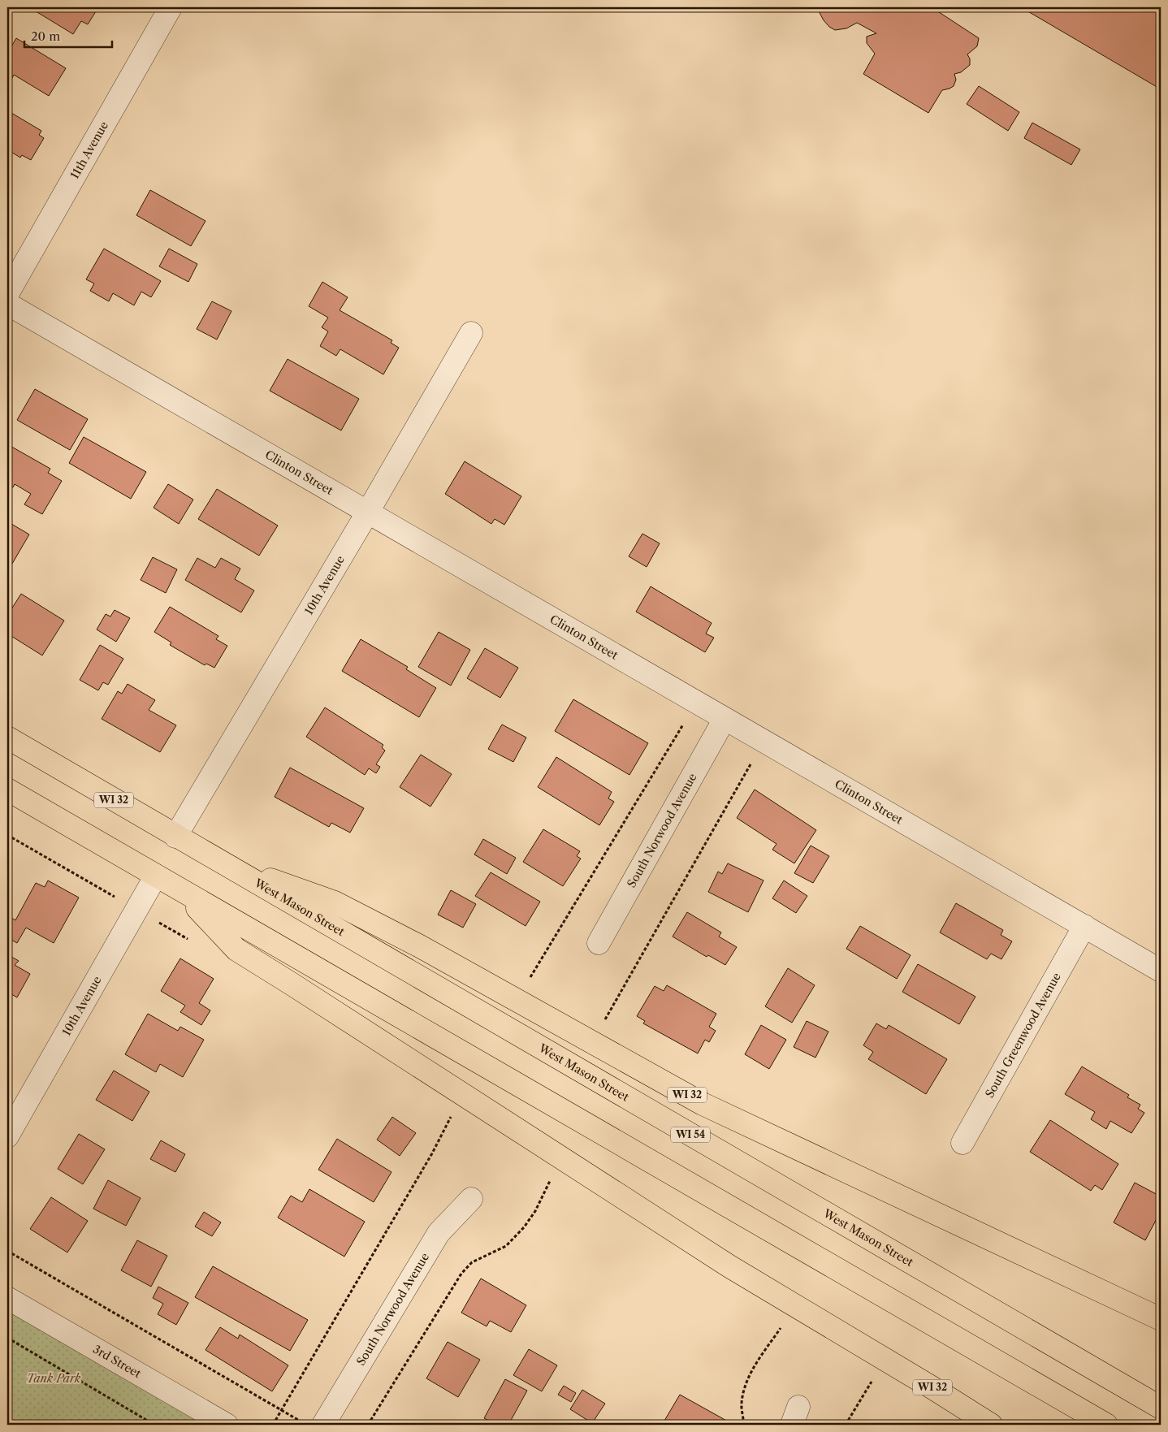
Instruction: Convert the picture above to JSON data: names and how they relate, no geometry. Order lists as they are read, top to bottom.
{
  "streets": {
    "main road": ["WI 32", "West Mason Street", "WI 54"],
    "street": [
      "11th Avenue",
      "Clinton Street",
      "10th Avenue",
      "South Norwood Avenue",
      "South Greenwood Avenue",
      "3rd Street"
    ]
  },
  "crossings": [
    ["Clinton Street", "10th Avenue"],
    ["Clinton Street", "South Norwood Avenue"],
    ["Clinton Street", "South Greenwood Avenue"],
    ["10th Avenue", "WI 32"],
    ["10th Avenue", "West Mason Street"],
    ["WI 32", "West Mason Street"]
  ],
  "parks": ["Tank Park"],
  "scale_bar": "20 m"
}
